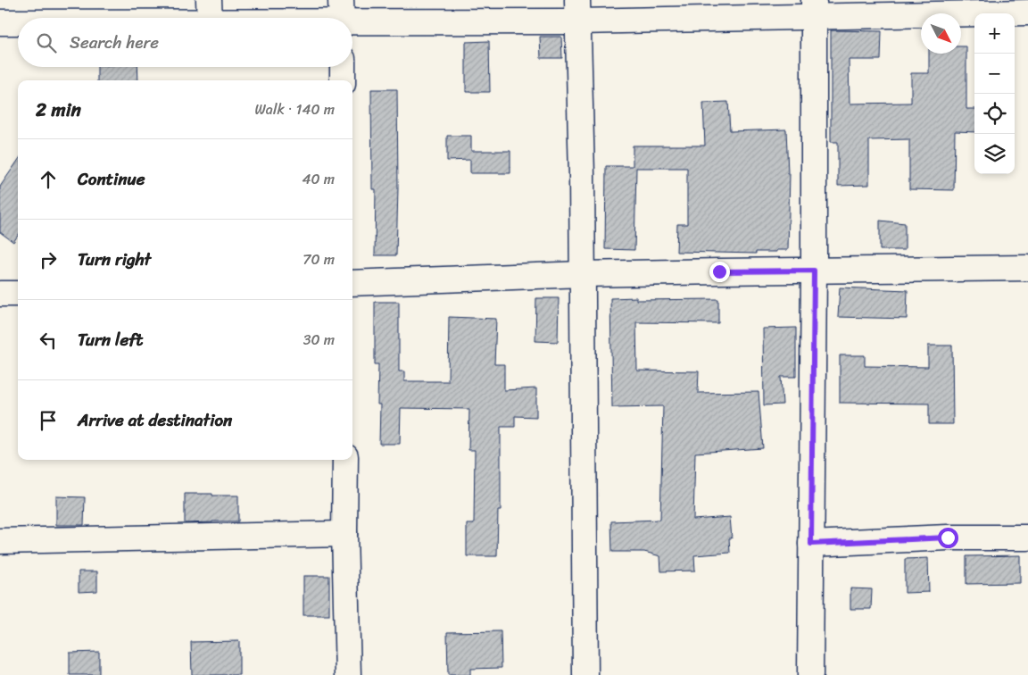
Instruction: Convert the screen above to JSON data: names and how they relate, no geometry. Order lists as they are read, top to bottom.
{
  "north": "bottom right",
  "page": {
    "map_buttons": ["+", "−"],
    "search": "Search here",
    "heading": ["2 min", "Walk · 140 m"],
    "list": [
      ["Continue", "40 m"],
      ["Turn right", "70 m"],
      ["Turn left", "30 m"],
      "Arrive at destination"
    ]
  }
}
